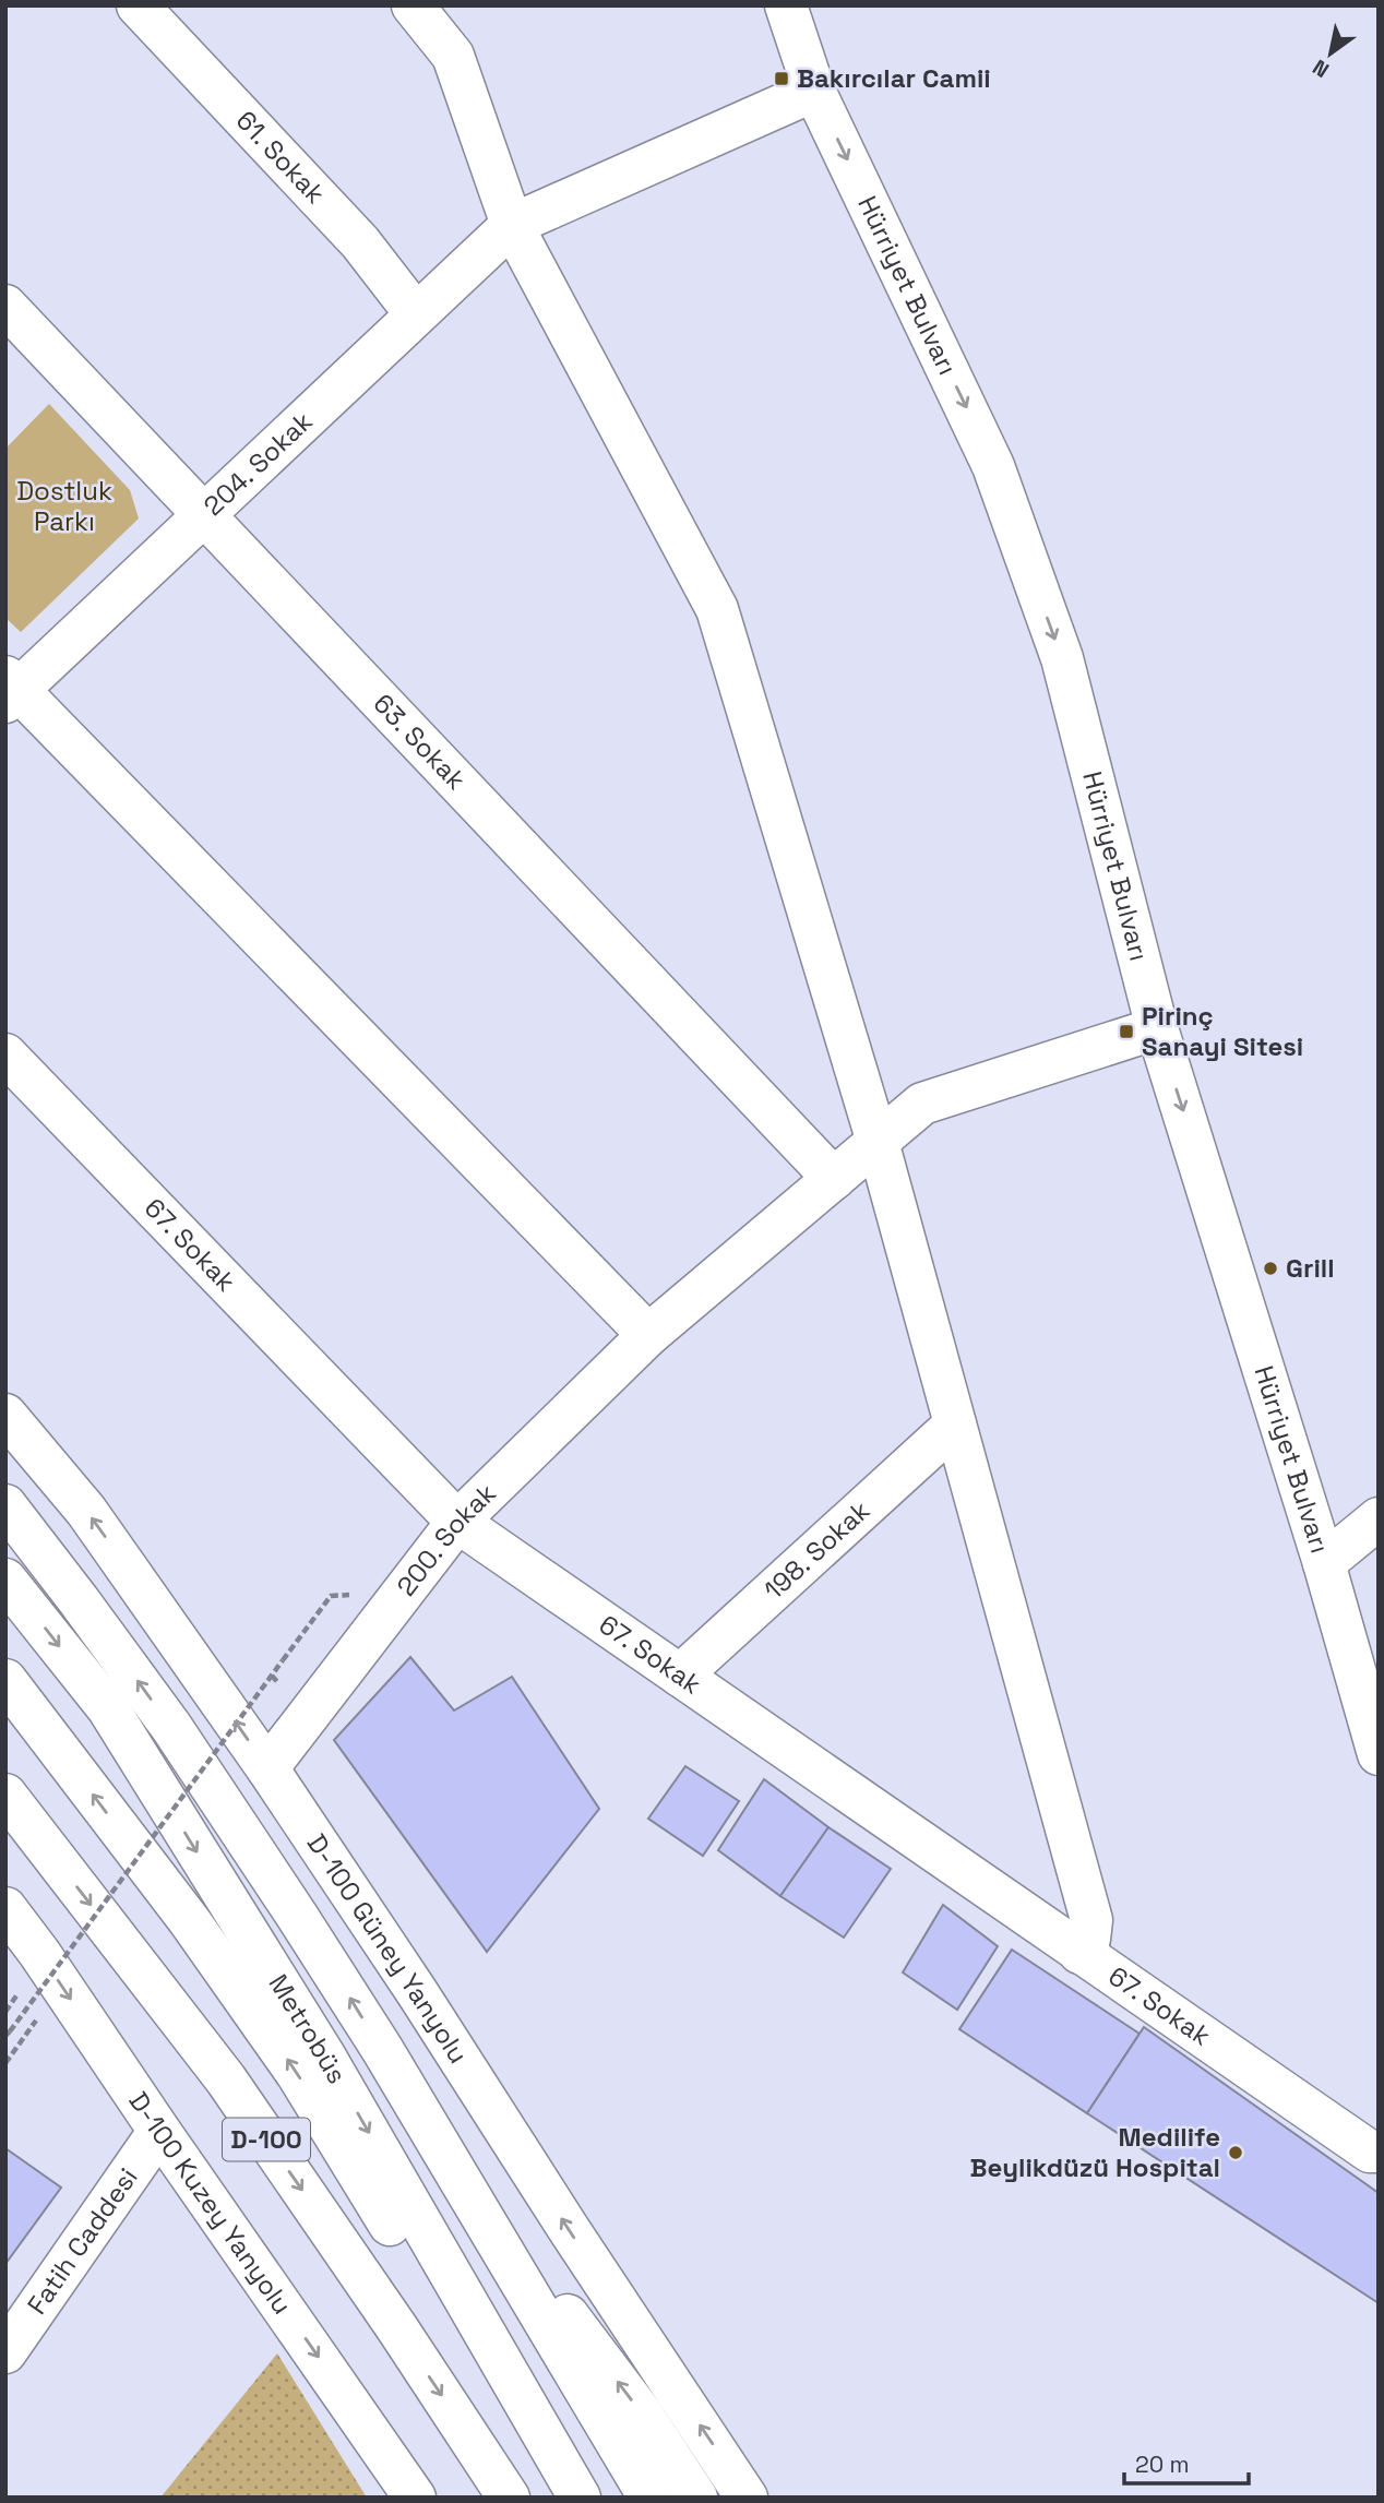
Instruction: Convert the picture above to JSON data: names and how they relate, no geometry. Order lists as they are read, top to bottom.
{
  "streets": {
    "main road": [
      "61. Sokak",
      "Hürriyet Bulvarı",
      "204. Sokak",
      "63. Sokak",
      "67. Sokak",
      "200. Sokak",
      "198. Sokak",
      "D-100 Güney Yanyolu",
      "Metrobüs",
      "D-100",
      "D-100 Kuzey Yanyolu",
      "Fatih Caddesi"
    ]
  },
  "crossings": [
    ["61. Sokak", "204. Sokak"],
    ["Hürriyet Bulvarı", "204. Sokak"],
    ["Hürriyet Bulvarı", "200. Sokak"],
    ["204. Sokak", "63. Sokak"],
    ["63. Sokak", "200. Sokak"],
    ["67. Sokak", "200. Sokak"],
    ["67. Sokak", "198. Sokak"],
    ["200. Sokak", "D-100 Güney Yanyolu"],
    ["D-100 Kuzey Yanyolu", "Fatih Caddesi"]
  ],
  "parks": ["Dostluk Parkı"],
  "places": {
    "transit": ["Bakırcılar Camii", "Pirinç Sanayi Sitesi"],
    "other": ["Grill", "Medilife Beylikdüzü Hospital"]
  },
  "scale_bar": "20 m",
  "north": "bottom left"
}
